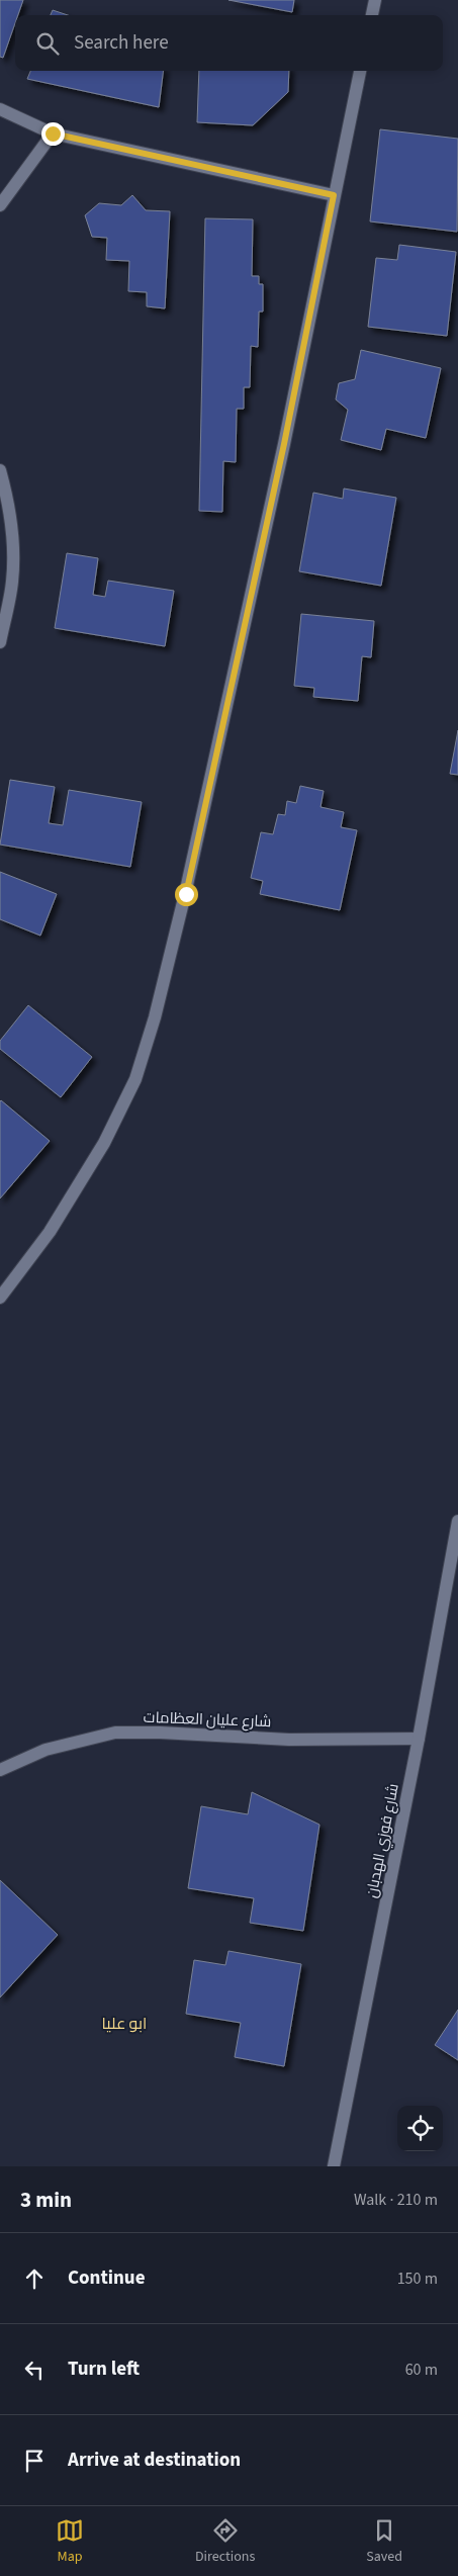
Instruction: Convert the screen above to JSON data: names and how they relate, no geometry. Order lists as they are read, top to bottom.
{
  "streets": {
    "street": ["شارع عليان العظامات", "شارع فوزي الهدبان"]
  },
  "crossings": [
    ["شارع عليان العظامات", "شارع فوزي الهدبان"]
  ],
  "districts": ["ابو عليا"],
  "page": {
    "search": "Search here",
    "heading": ["3 min", "Walk · 210 m"],
    "list": [
      ["Continue", "150 m"],
      ["Turn left", "60 m"],
      "Arrive at destination"
    ],
    "nav": ["Map", "Directions", "Saved"]
  }
}
